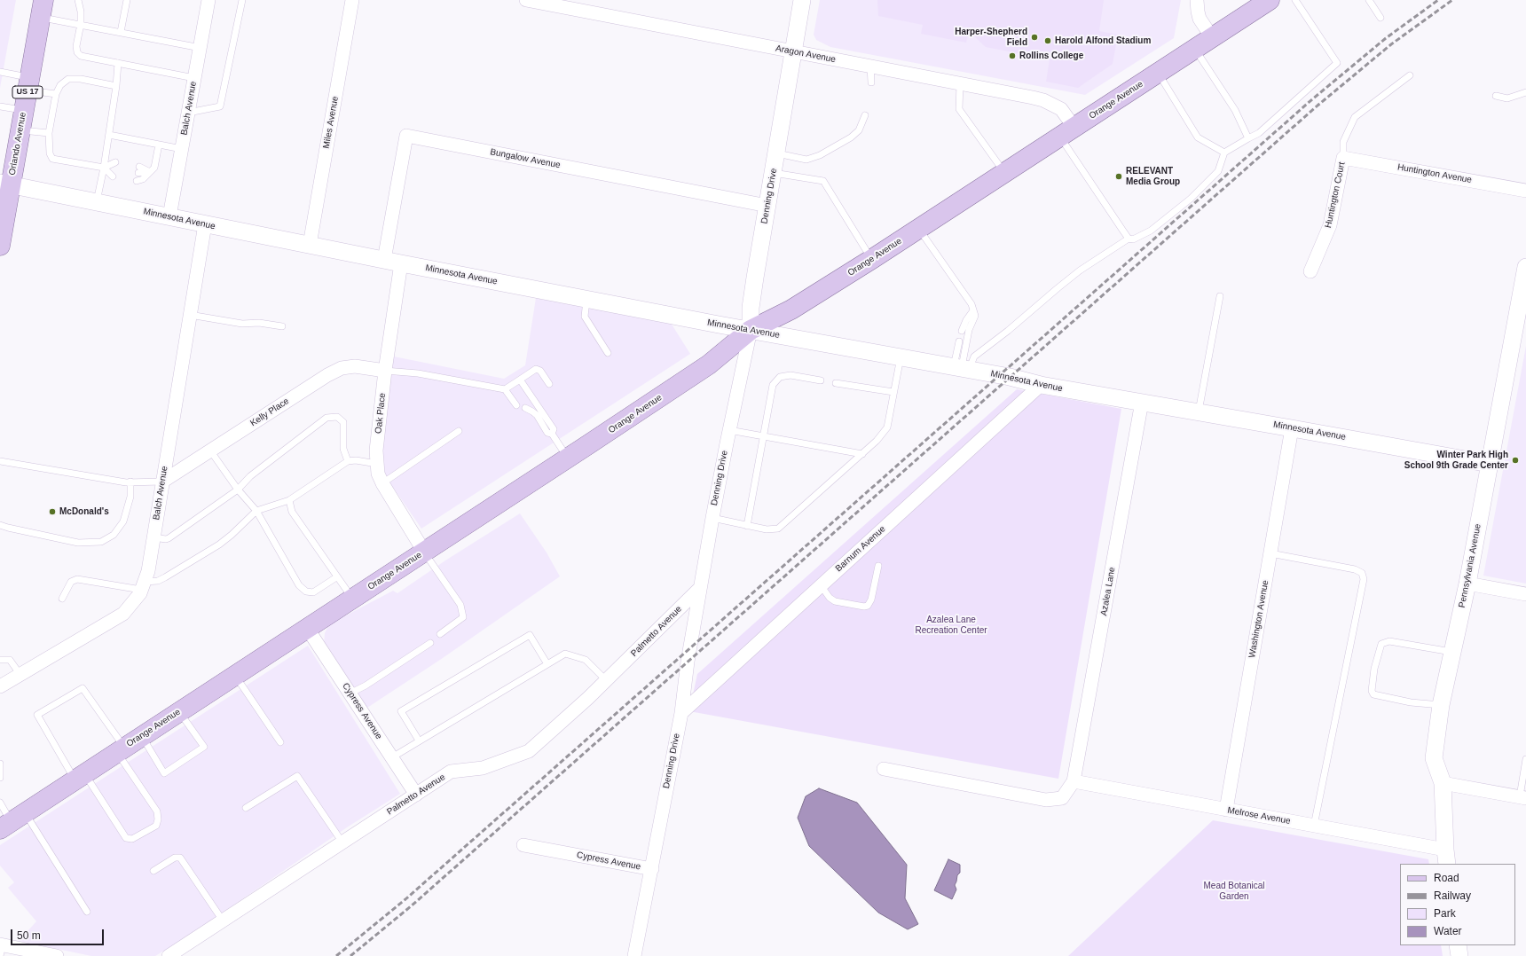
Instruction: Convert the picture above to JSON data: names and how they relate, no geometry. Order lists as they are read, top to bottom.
{
  "streets": {
    "main road": ["US 17", "Orange Avenue", "Orlando Avenue"],
    "street": [
      "Aragon Avenue",
      "Balch Avenue",
      "Miles Avenue",
      "Bungalow Avenue",
      "Huntington Avenue",
      "Huntington Court",
      "Denning Drive",
      "Minnesota Avenue",
      "Kelly Place",
      "Oak Place",
      "Barnum Avenue",
      "Pennsylvania Avenue",
      "Azalea Lane",
      "Washington Avenue",
      "Palmetto Avenue",
      "Cypress Avenue",
      "Melrose Avenue"
    ]
  },
  "crossings": [
    ["Aragon Avenue", "Orange Avenue"],
    ["Aragon Avenue", "Denning Drive"],
    ["Orange Avenue", "Denning Drive"],
    ["Orange Avenue", "Minnesota Avenue"],
    ["Orange Avenue", "Oak Place"],
    ["Orange Avenue", "Cypress Avenue"],
    ["Balch Avenue", "Minnesota Avenue"],
    ["Balch Avenue", "Kelly Place"],
    ["Miles Avenue", "Minnesota Avenue"],
    ["Orlando Avenue", "Minnesota Avenue"],
    ["Bungalow Avenue", "Denning Drive"],
    ["Bungalow Avenue", "Minnesota Avenue"],
    ["Huntington Avenue", "Huntington Court"],
    ["Denning Drive", "Minnesota Avenue"],
    ["Denning Drive", "Barnum Avenue"],
    ["Denning Drive", "Palmetto Avenue"],
    ["Denning Drive", "Cypress Avenue"],
    ["Minnesota Avenue", "Oak Place"],
    ["Minnesota Avenue", "Barnum Avenue"],
    ["Minnesota Avenue", "Pennsylvania Avenue"],
    ["Minnesota Avenue", "Azalea Lane"],
    ["Minnesota Avenue", "Washington Avenue"],
    ["Kelly Place", "Oak Place"],
    ["Pennsylvania Avenue", "Melrose Avenue"],
    ["Azalea Lane", "Melrose Avenue"],
    ["Washington Avenue", "Melrose Avenue"],
    ["Palmetto Avenue", "Cypress Avenue"]
  ],
  "parks": ["Azalea Lane Recreation Center", "Mead Botanical Garden"],
  "places": [
    "Harper-Shepherd Field",
    "Harold Alfond Stadium",
    "Rollins College",
    "RELEVANT Media Group",
    "Winter Park High School 9th Grade Center",
    "McDonald's"
  ],
  "legend": [
    "Road",
    "Railway",
    "Park",
    "Water"
  ],
  "scale_bar": "50 m"
}
